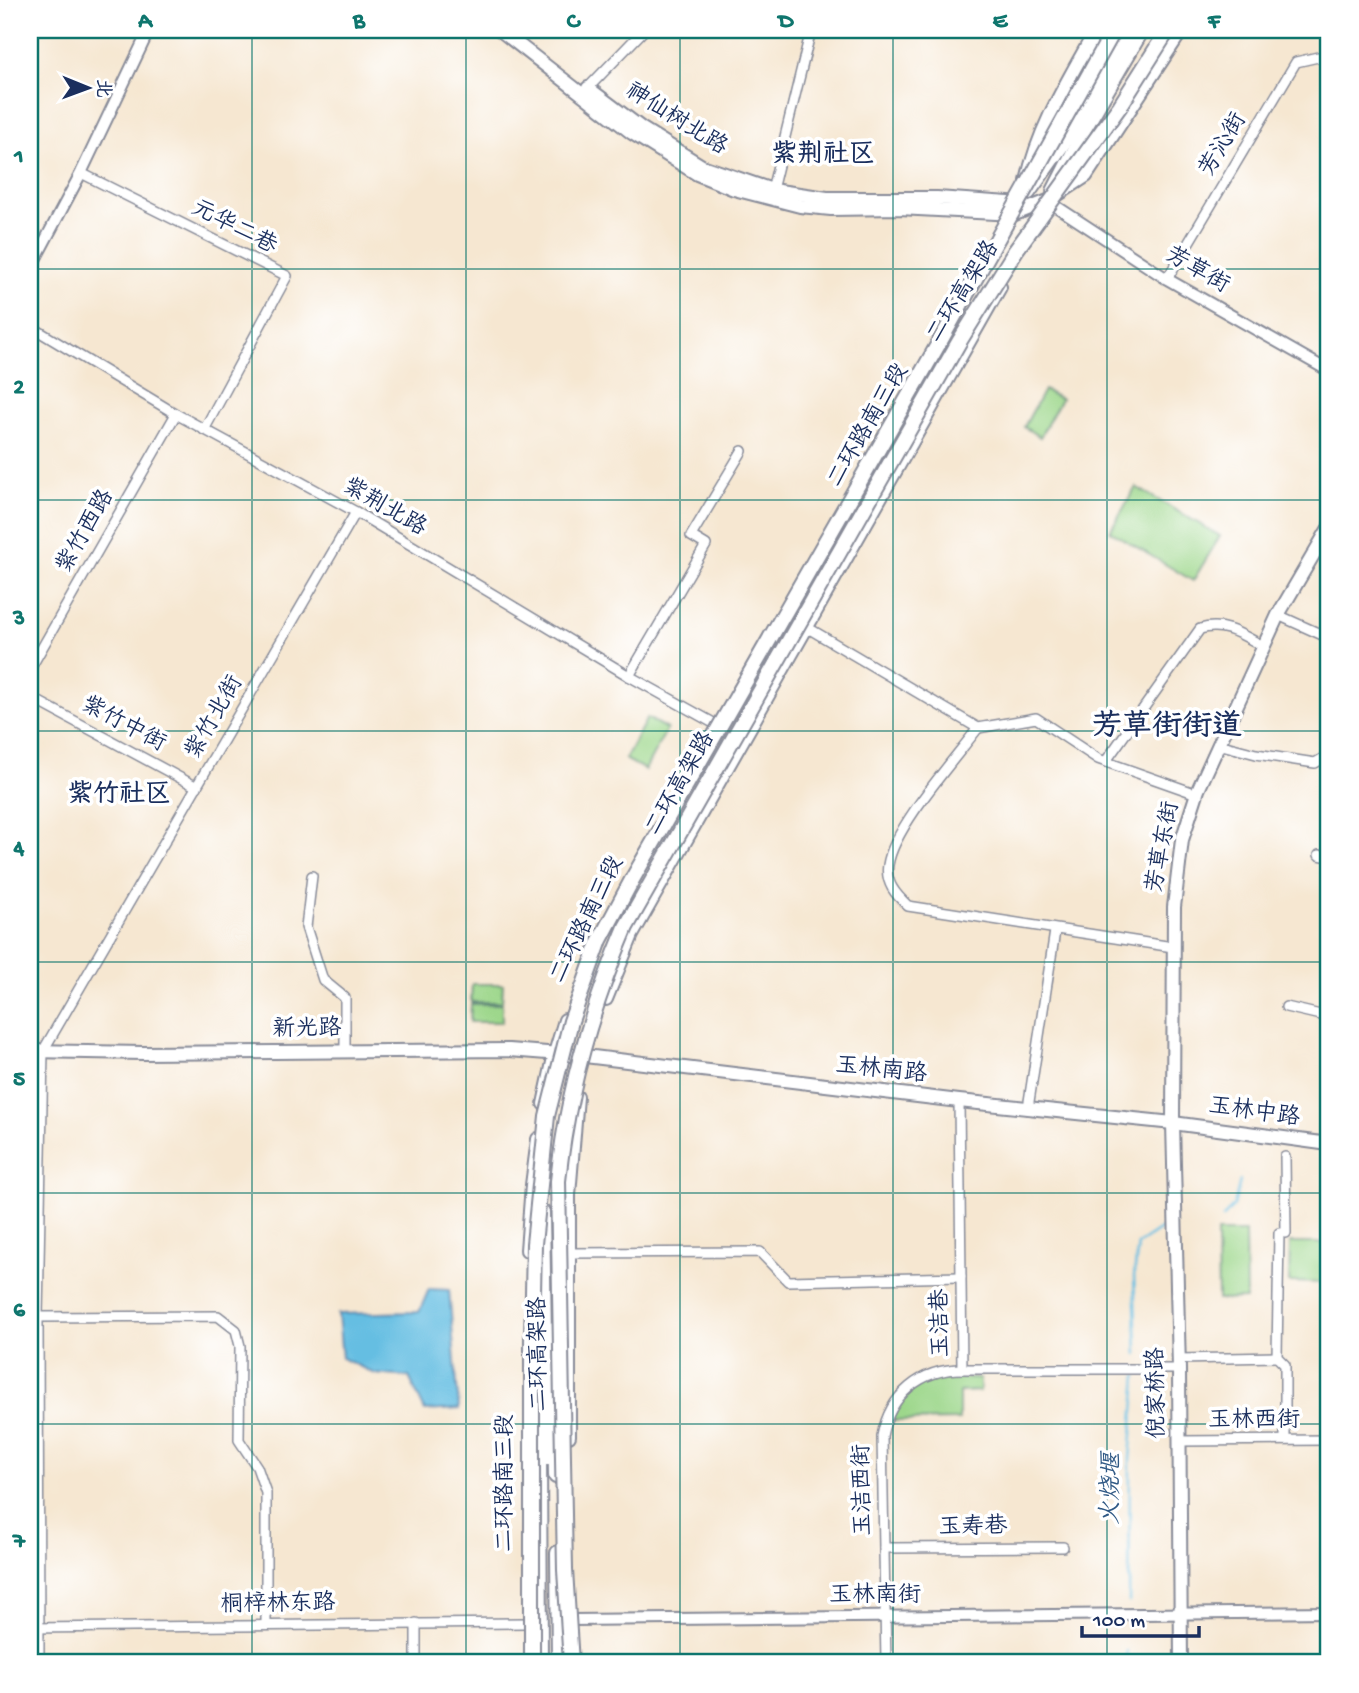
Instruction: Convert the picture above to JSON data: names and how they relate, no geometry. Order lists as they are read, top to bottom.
{
  "streets": {
    "highway": ["二环高架路"],
    "main road": [
      "神仙树北路",
      "二环路南三段",
      "芳草东街",
      "新光路",
      "玉林南路",
      "玉林中路",
      "倪家桥路"
    ],
    "street": [
      "芳沁街",
      "元华二巷",
      "芳草街",
      "紫荆北路",
      "紫竹西路",
      "紫竹北街",
      "紫竹中街",
      "玉洁巷",
      "玉林西街",
      "玉洁西街",
      "玉寿巷",
      "玉林南街",
      "桐梓林东路"
    ]
  },
  "crossings": [
    ["神仙树北路", "芳草街"],
    ["神仙树北路", "二环路南三段"],
    ["芳沁街", "芳草街"],
    ["元华二巷", "紫荆北路"],
    ["芳草街", "二环路南三段"],
    ["二环高架路", "二环路南三段"],
    ["二环路南三段", "紫荆北路"],
    ["二环路南三段", "新光路"],
    ["二环路南三段", "玉林南路"],
    ["二环路南三段", "玉林南街"],
    ["二环路南三段", "桐梓林东路"],
    ["紫荆北路", "紫竹西路"],
    ["紫荆北路", "紫竹北街"],
    ["紫竹北街", "紫竹中街"],
    ["紫竹北街", "新光路"],
    ["芳草东街", "玉林南路"],
    ["芳草东街", "玉林中路"],
    ["芳草东街", "倪家桥路"],
    ["新光路", "玉林南路"],
    ["玉林南路", "玉林中路"],
    ["玉林南路", "玉洁巷"],
    ["玉林南路", "倪家桥路"],
    ["玉林中路", "倪家桥路"],
    ["玉洁巷", "倪家桥路"],
    ["玉洁巷", "玉洁西街"],
    ["倪家桥路", "玉林西街"],
    ["倪家桥路", "玉林南街"],
    ["玉洁西街", "玉寿巷"],
    ["玉洁西街", "玉林南街"]
  ],
  "districts": ["紫荆社区", "芳草街街道", "紫竹社区"],
  "water": ["火烧堰"],
  "scale_bar": "100 m",
  "north": "right",
  "grid": {
    "columns": [
      "A",
      "B",
      "C",
      "D",
      "E",
      "F"
    ],
    "rows": [
      "1",
      "2",
      "3",
      "4",
      "5",
      "6",
      "7"
    ]
  }
}
